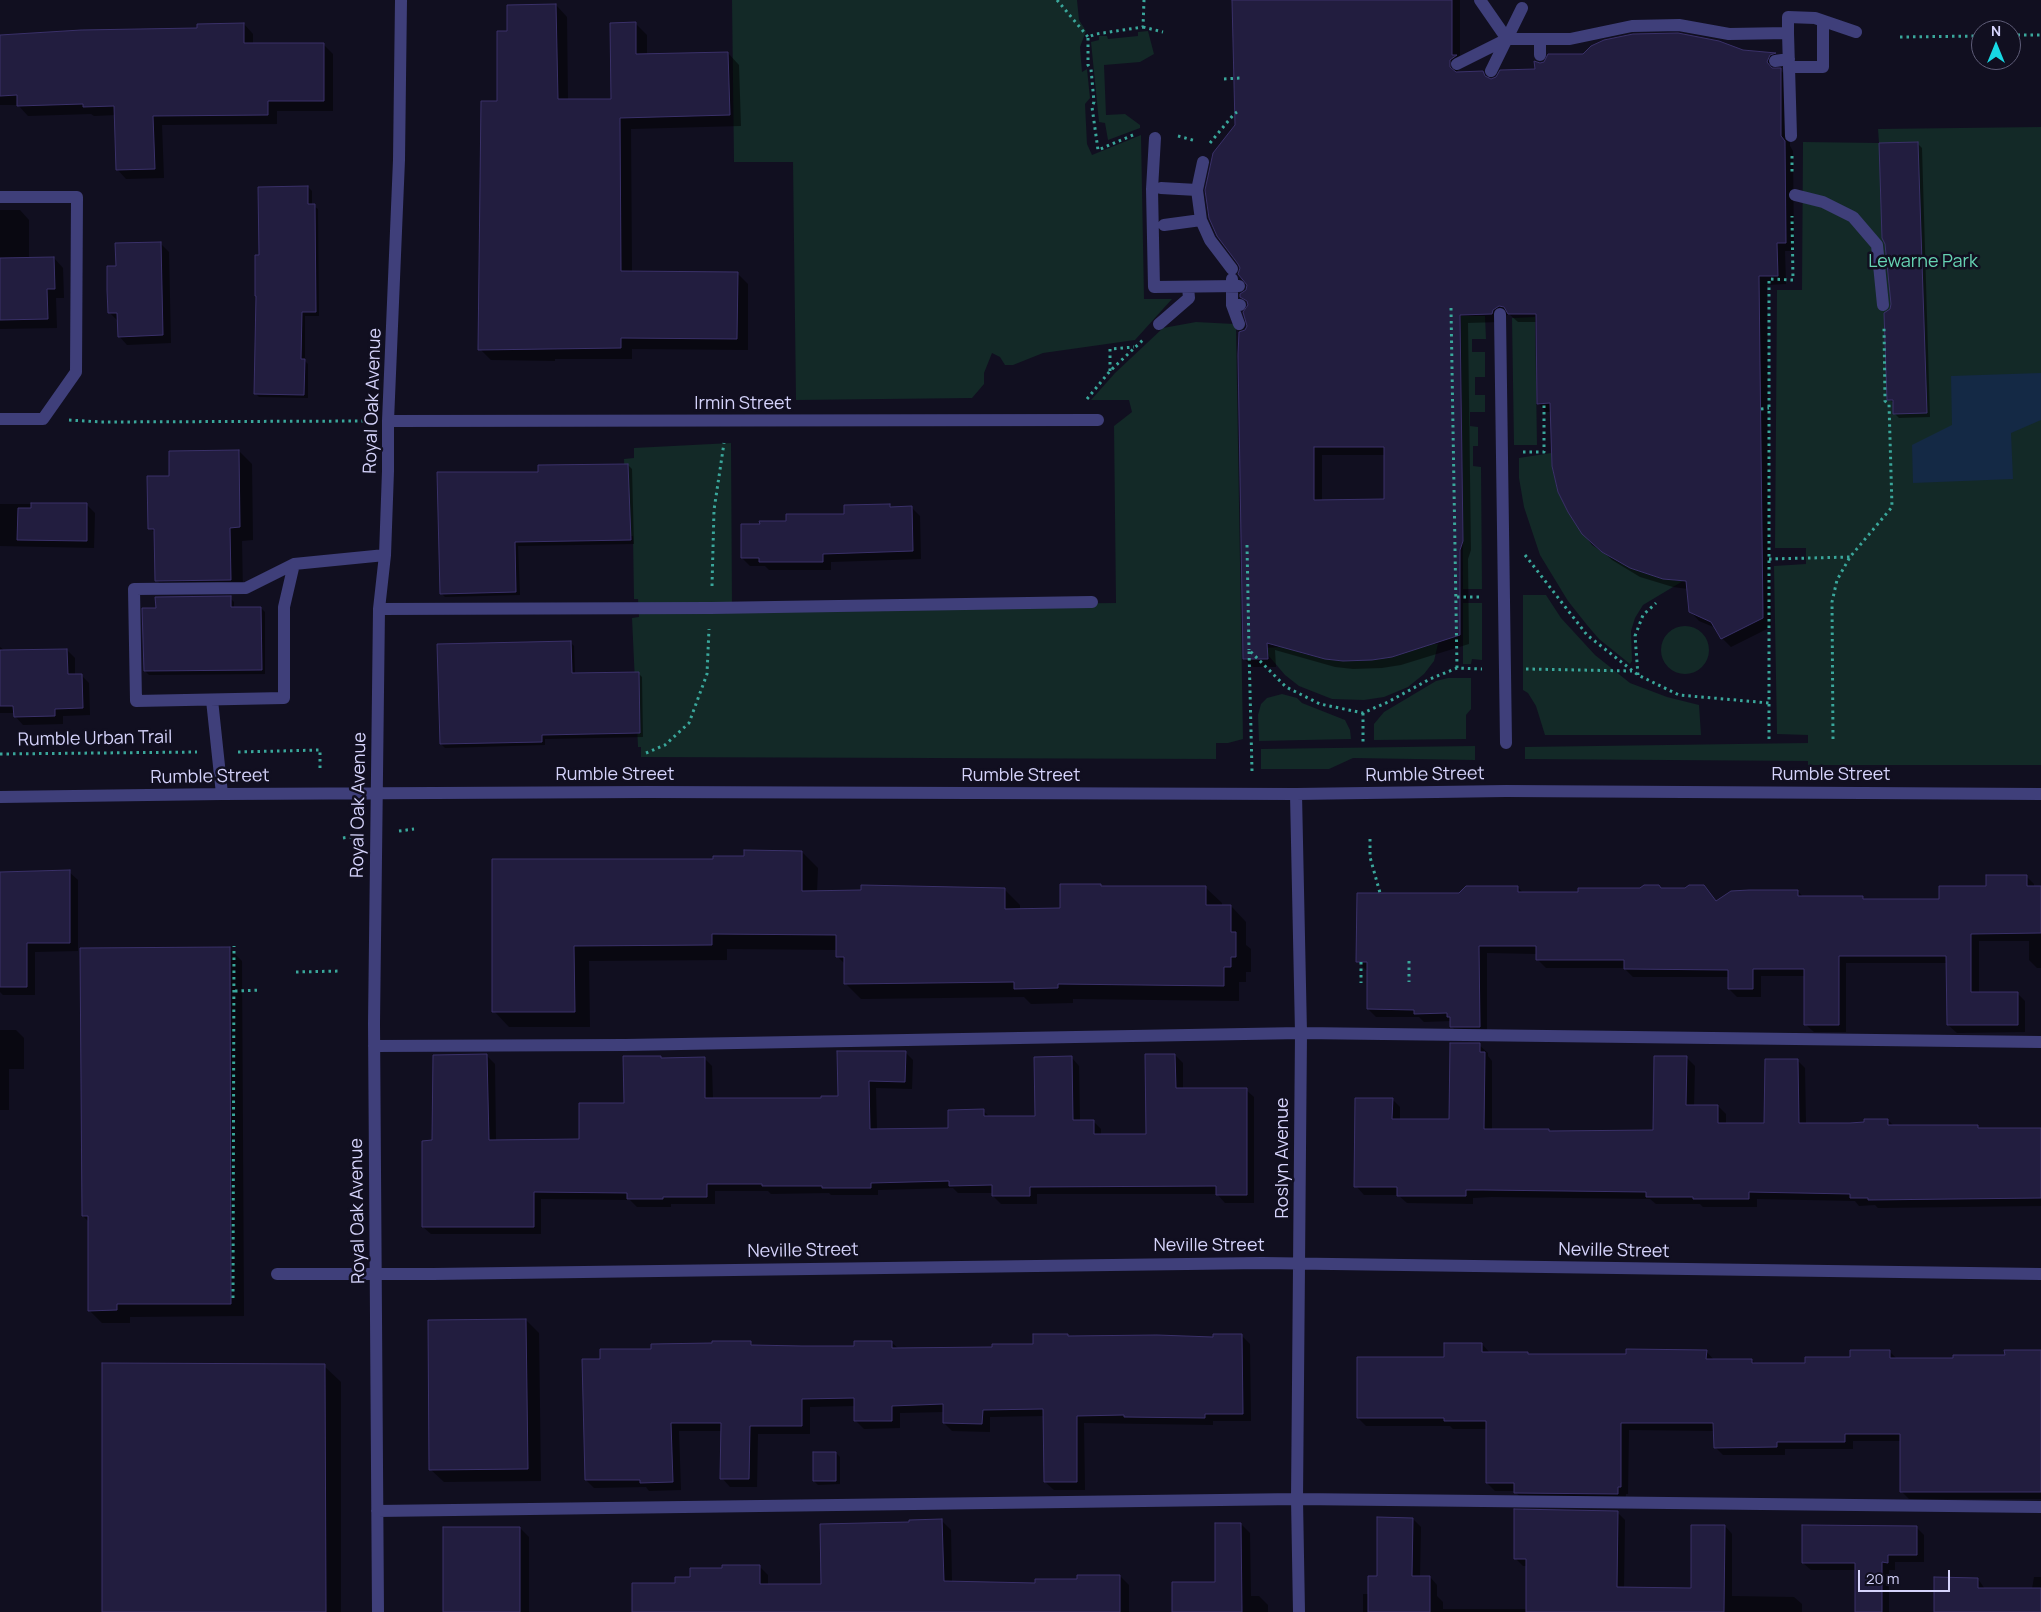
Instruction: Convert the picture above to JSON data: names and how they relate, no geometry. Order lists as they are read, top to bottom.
{
  "streets": {
    "street": [
      "Royal Oak Avenue",
      "Irmin Street",
      "Rumble Street",
      "Roslyn Avenue",
      "Neville Street"
    ],
    "path": ["Rumble Urban Trail"]
  },
  "crossings": [
    ["Royal Oak Avenue", "Irmin Street"],
    ["Royal Oak Avenue", "Rumble Street"],
    ["Royal Oak Avenue", "Neville Street"],
    ["Rumble Street", "Roslyn Avenue"],
    ["Roslyn Avenue", "Neville Street"]
  ],
  "parks": ["Lewarne Park"],
  "scale_bar": "20 m",
  "north": "top"
}
